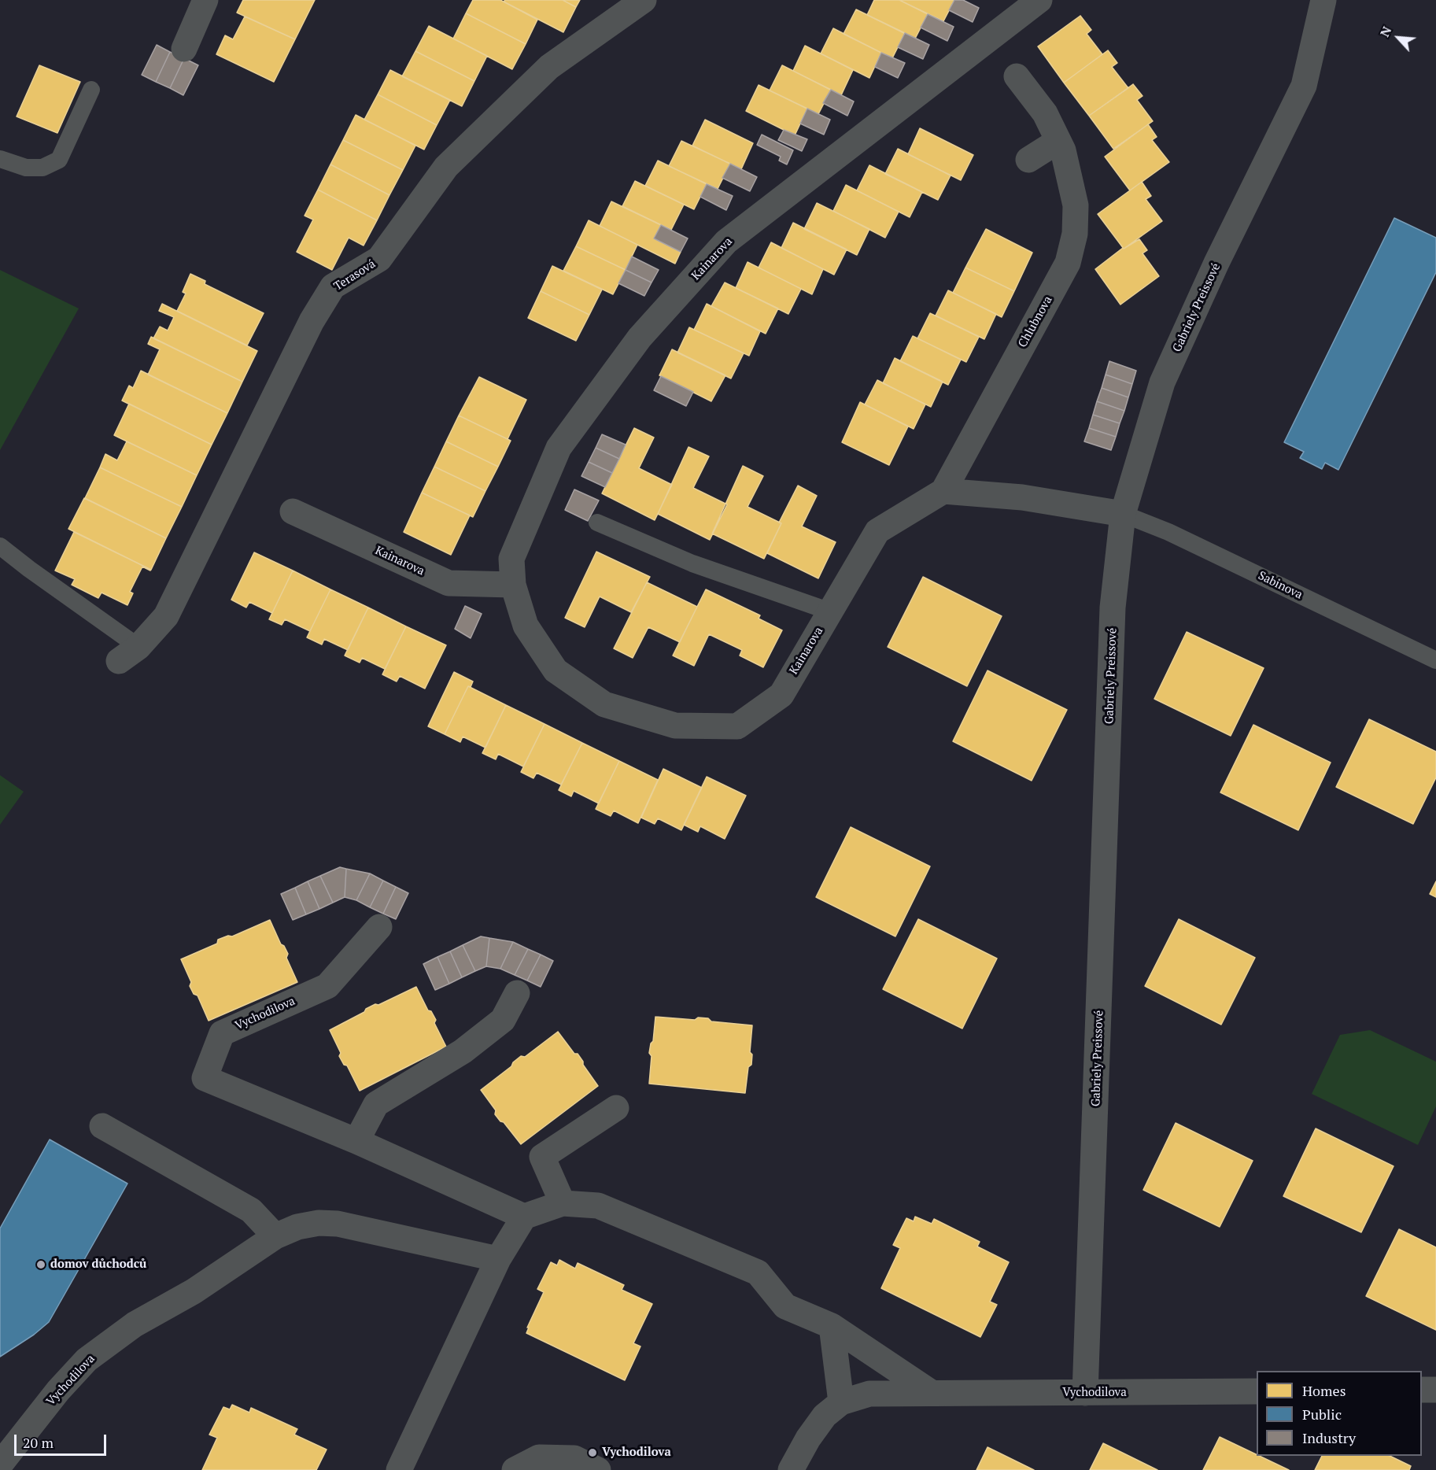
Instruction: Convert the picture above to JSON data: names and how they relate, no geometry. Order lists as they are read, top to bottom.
{
  "streets": {
    "street": [
      "Kainarova",
      "Terasová",
      "Gabriely Preissové",
      "Chlubnova",
      "Vychodilova"
    ],
    "lane": ["Sabinova"]
  },
  "crossings": [
    ["Kainarova", "Chlubnova"],
    ["Gabriely Preissové", "Sabinova"],
    ["Gabriely Preissové", "Vychodilova"]
  ],
  "places": ["domov důchodců", "Vychodilova"],
  "legend": ["Homes", "Public", "Industry"],
  "scale_bar": "20 m",
  "north": "top left"
}
